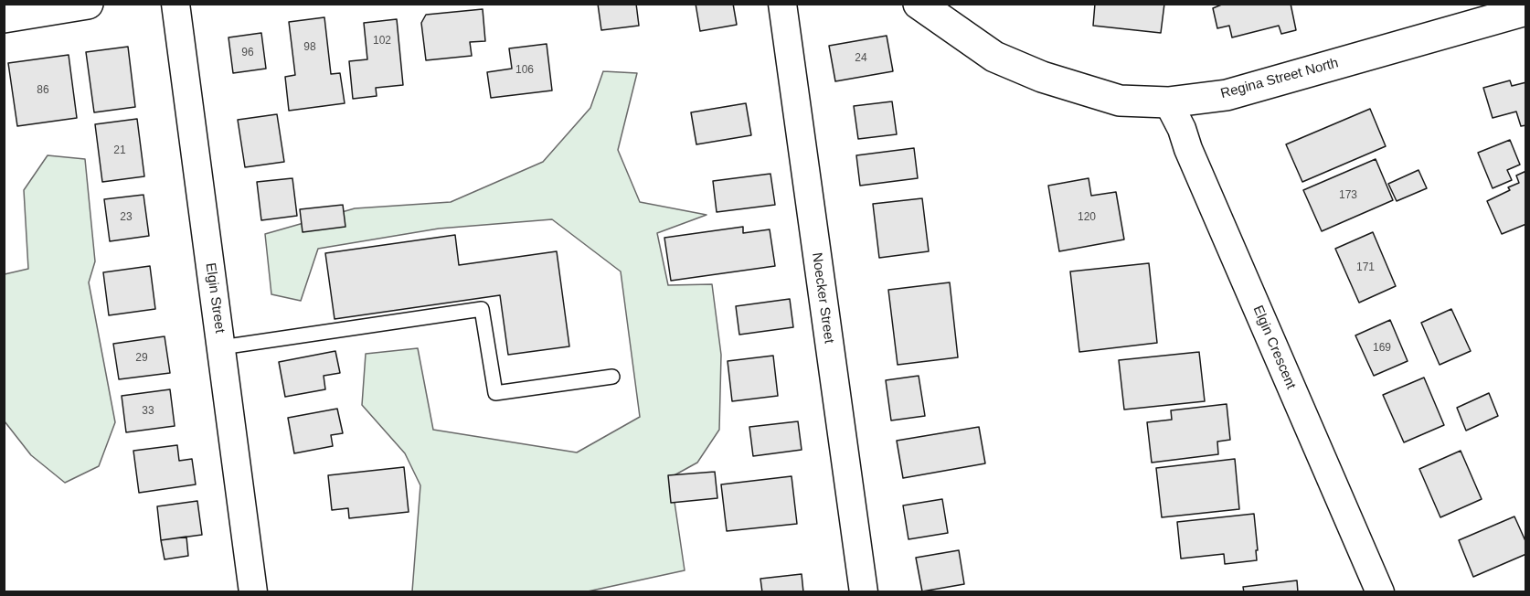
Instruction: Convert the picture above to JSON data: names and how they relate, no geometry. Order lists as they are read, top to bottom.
{
  "streets": {
    "street": [
      "Regina Street North",
      "Elgin Street",
      "Noecker Street",
      "Elgin Crescent"
    ]
  },
  "crossings": [
    ["Regina Street North", "Elgin Crescent"]
  ],
  "house_numbers": [
    "102",
    "98",
    "96",
    "24",
    "106",
    "86",
    "21",
    "173",
    "23",
    "120",
    "171",
    "169",
    "29",
    "33"
  ]
}
